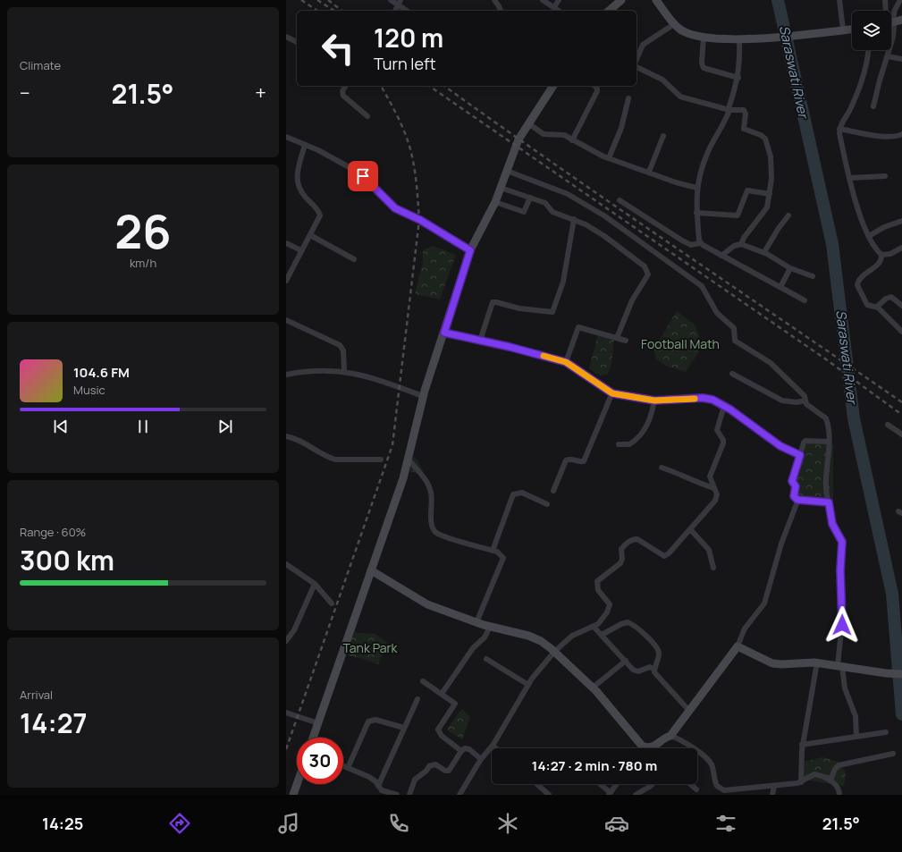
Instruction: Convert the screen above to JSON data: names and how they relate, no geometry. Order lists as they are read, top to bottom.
{
  "water": ["Saraswati River"],
  "parks": ["Football Math", "Tank Park"],
  "page": {
    "tile": [
      "Climate",
      ["26", "km/h"],
      ["Range · 60%", "300 km"],
      ["Arrival", "14:27"]
    ],
    "turn": ["120 m", "Turn left"],
    "heat": ["−", "21.5°", "+"],
    "song": ["104.6 FM", "Music"],
    "limit": "30",
    "trip": "14:27 · 2 min · 780 m",
    "tabs": ["14:25", "21.5°"]
  }
}
